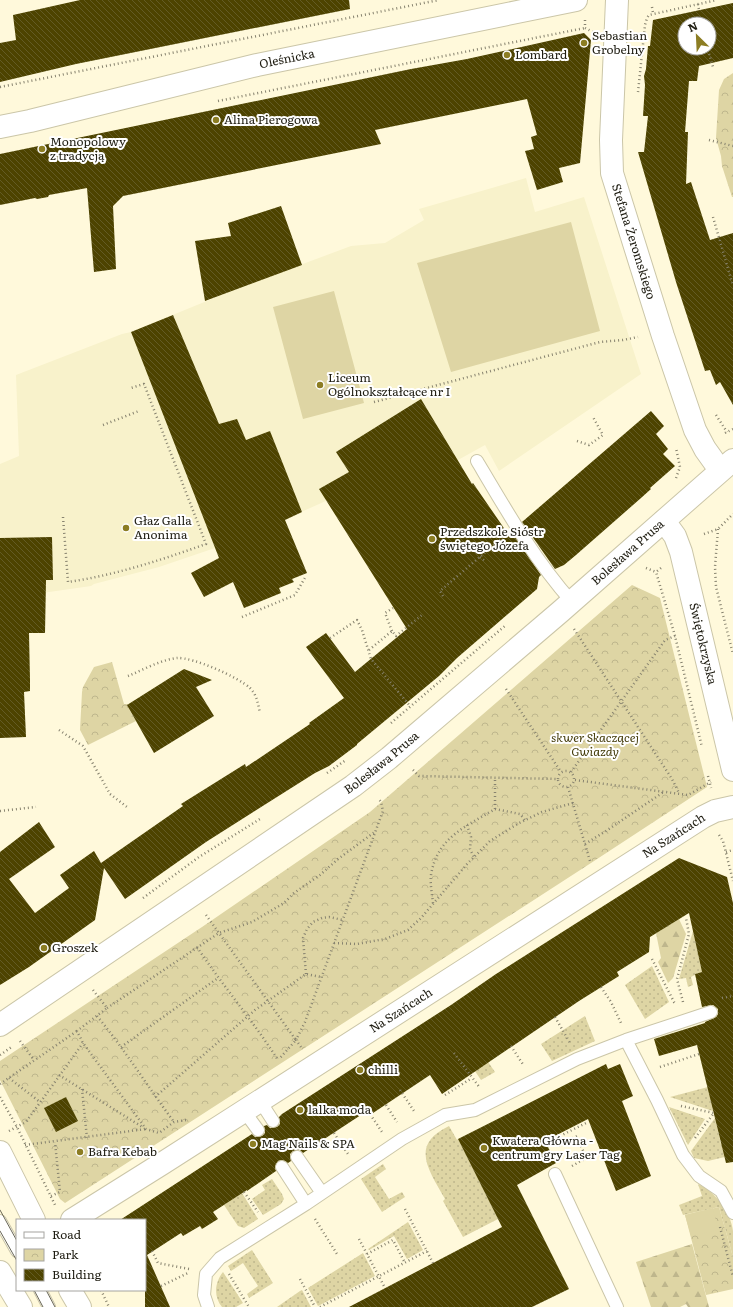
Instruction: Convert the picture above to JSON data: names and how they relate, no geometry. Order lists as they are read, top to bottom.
{
  "streets": {
    "street": [
      "Oleśnicka",
      "Stefana Żeromskiego",
      "Bolesława Prusa",
      "Świętokrzyska",
      "Na Szańcach"
    ]
  },
  "crossings": [
    ["Stefana Żeromskiego", "Bolesława Prusa"],
    ["Bolesława Prusa", "Świętokrzyska"]
  ],
  "parks": ["skwer Skaczącej Gwiazdy"],
  "places": [
    "Sebastian Grobelny",
    "Lombard",
    "Alina Pierogowa",
    "Monopolowy z tradycją",
    "Liceum Ogólnokształcące nr I",
    "Głaz Galla Anonima",
    "Przedszkole Sióstr świętego Józefa",
    "Groszek",
    "chilli",
    "lalka moda",
    "Mag Nails & SPA",
    "Kwatera Główna - centrum gry Laser Tag",
    "Bafra Kebab"
  ],
  "legend": ["Road", "Park", "Building"],
  "north": "top left"
}
